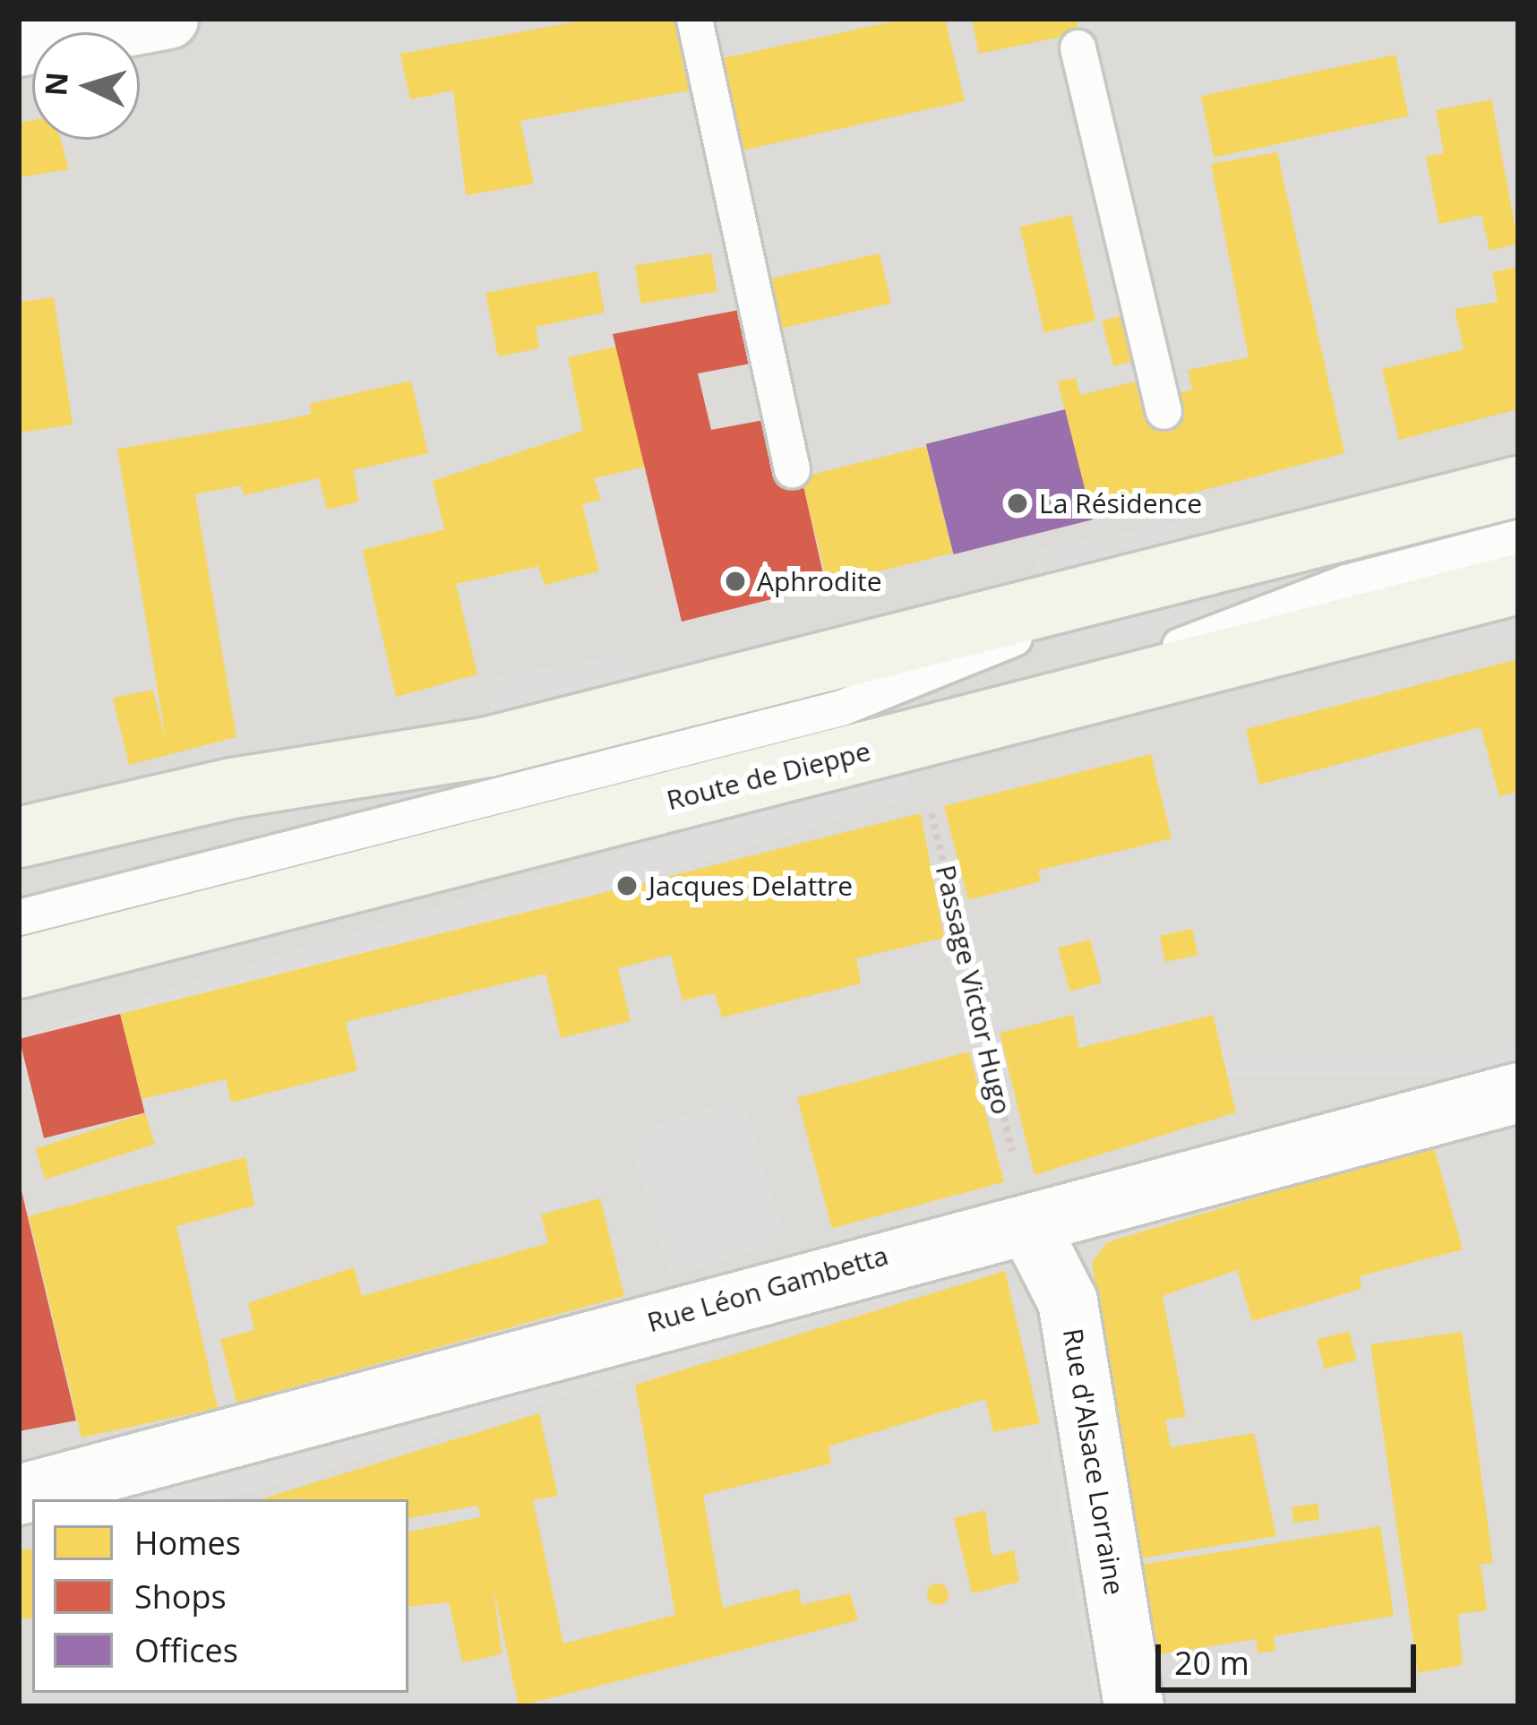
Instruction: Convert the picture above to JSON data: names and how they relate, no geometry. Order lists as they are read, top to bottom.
{
  "streets": {
    "main road": ["Route de Dieppe"],
    "street": ["Rue Léon Gambetta", "Rue d'Alsace Lorraine"],
    "path": ["Passage Victor Hugo"]
  },
  "crossings": [
    ["Rue Léon Gambetta", "Rue d'Alsace Lorraine"]
  ],
  "places": ["La Résidence", "Aphrodite", "Jacques Delattre"],
  "legend": ["Homes", "Shops", "Offices"],
  "scale_bar": "20 m",
  "north": "left"
}
